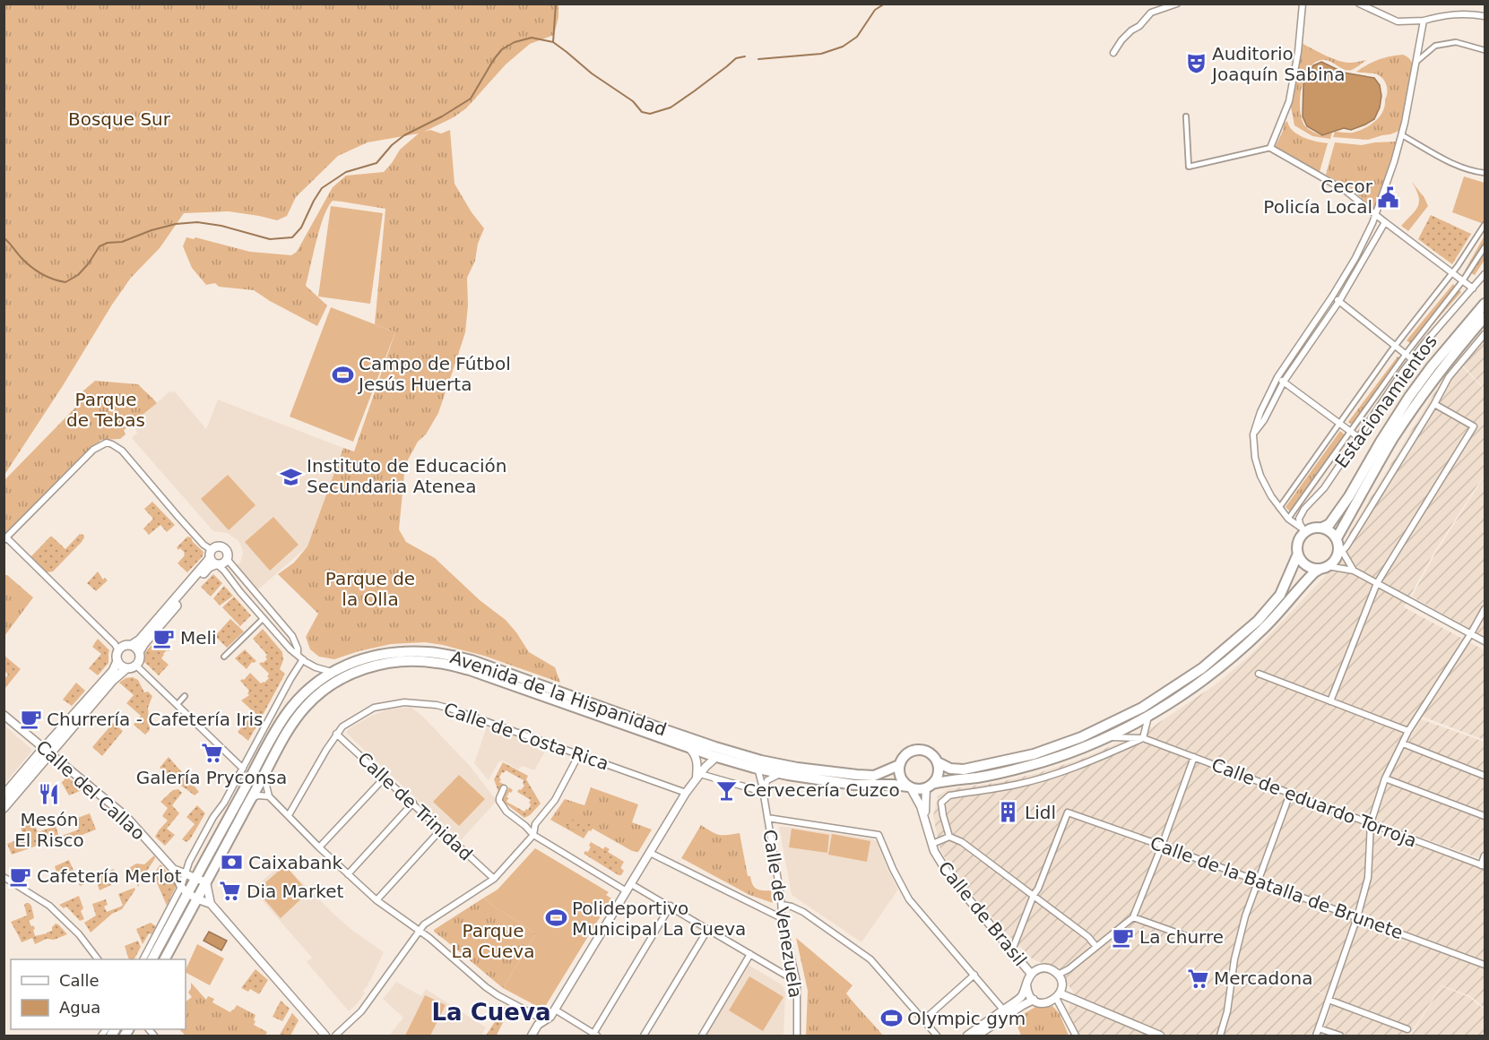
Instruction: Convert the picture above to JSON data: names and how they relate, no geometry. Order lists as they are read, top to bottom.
{
  "streets": {
    "main road": ["Avenida de la Hispanidad"],
    "street": [
      "Estacionamientos",
      "Calle de Costa Rica",
      "Calle del Callao",
      "Calle de eduardo Torroja",
      "Calle de Trinidad",
      "Calle de la Batalla de Brunete",
      "Calle de Venezuela",
      "Calle de Brasil"
    ]
  },
  "crossings": [
    ["Avenida de la Hispanidad", "Calle del Callao"],
    ["Avenida de la Hispanidad", "Calle de Venezuela"],
    ["Avenida de la Hispanidad", "Calle de Brasil"],
    ["Calle de Costa Rica", "Calle de Trinidad"]
  ],
  "districts": ["La Cueva"],
  "parks": [
    "Bosque Sur",
    "Parque de Tebas",
    "Parque de la Olla",
    "Parque La Cueva"
  ],
  "places": {
    "theatre": ["Auditorio Joaquín Sabina"],
    "public building": ["Cecor Policía Local"],
    "sports": ["Campo de Fútbol Jesús Huerta", "Polideportivo Municipal La Cueva", "Olympic gym"],
    "school or university": ["Instituto de Educación Secundaria Atenea"],
    "cafe": [
      "Meli",
      "Churrería - Cafetería Iris",
      "Cafetería Merlot",
      "La churre"
    ],
    "supermarket": ["Galería Pryconsa", "Dia Market", "Mercadona"],
    "bar": ["Cervecería Cuzco"],
    "restaurant": ["Mesón El Risco"],
    "building": ["Lidl"],
    "bank": ["Caixabank"]
  },
  "legend": ["Calle", "Agua"]
}
